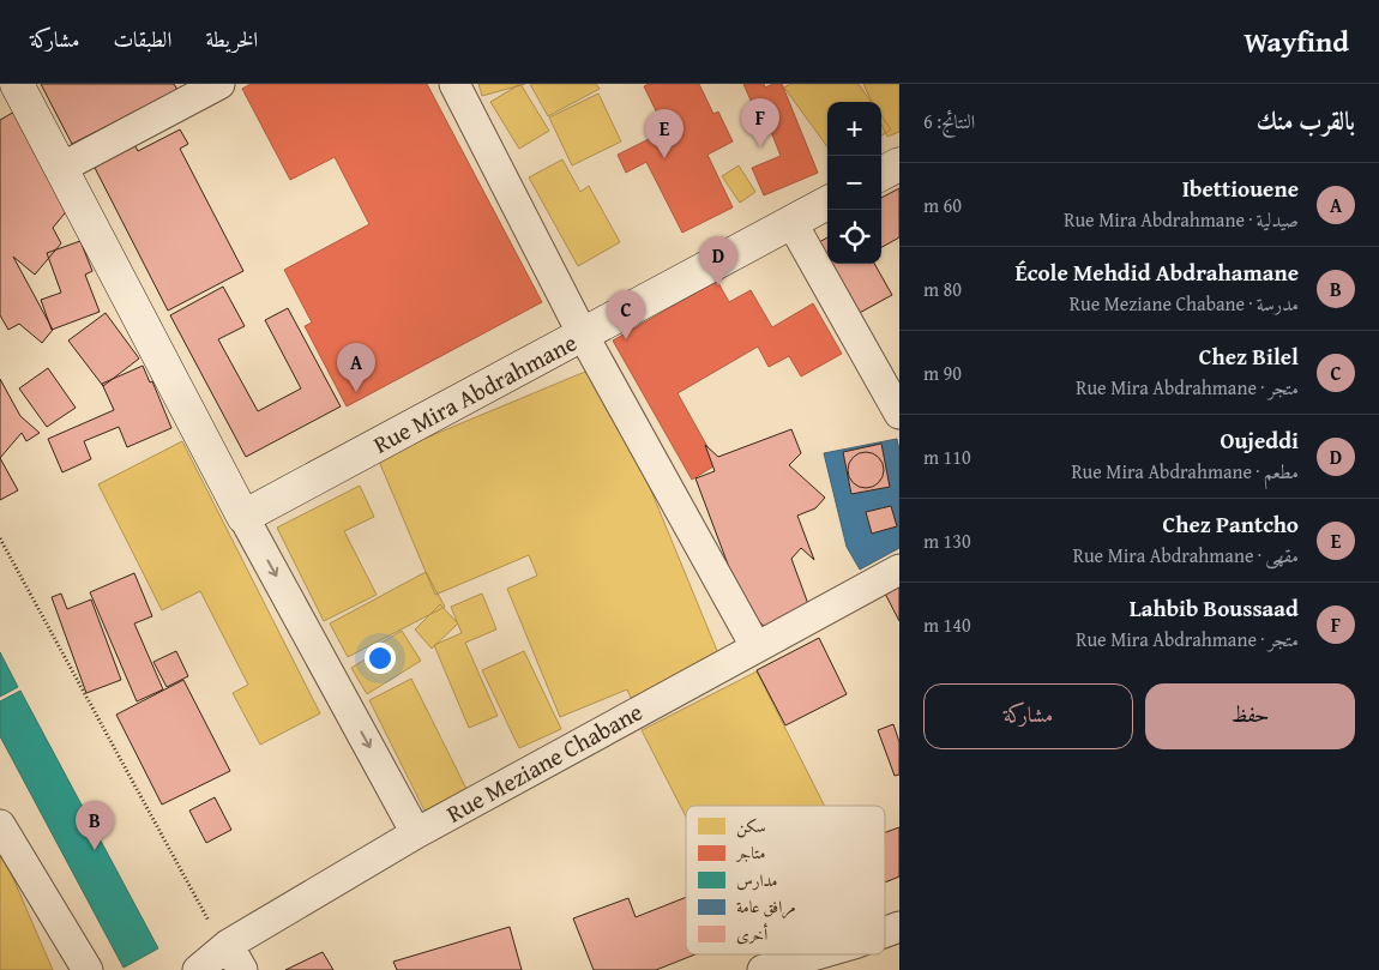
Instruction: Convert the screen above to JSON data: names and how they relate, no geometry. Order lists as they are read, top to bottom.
{
  "streets": {
    "main road": ["Rue Mira Abdrahmane"],
    "street": ["Rue Meziane Chabane"]
  },
  "legend": [
    "سكن",
    "متاجر",
    "مدارس",
    "مرافق عامة",
    "أخرى"
  ],
  "page": {
    "header": "Wayfind",
    "nav": ["الخريطة", "الطبقات", "مشاركة"],
    "heading": ["بالقرب منك", "النتائج: 6"],
    "pins": [
      "F",
      "E",
      "D",
      "C",
      "A",
      "B"
    ],
    "map_buttons": ["+", "−"],
    "list": [
      {
        "mark": "A",
        "name": "Ibettiouene",
        "note": "صيدلية · Rue Mira Abdrahmane",
        "value": "60 m"
      },
      {
        "mark": "B",
        "name": "École Mehdid Abdrahamane",
        "note": "مدرسة · Rue Meziane Chabane",
        "value": "80 m"
      },
      {
        "mark": "C",
        "name": "Chez Bilel",
        "note": "متجر · Rue Mira Abdrahmane",
        "value": "90 m"
      },
      {
        "mark": "D",
        "name": "Oujeddi",
        "note": "مطعم · Rue Mira Abdrahmane",
        "value": "110 m"
      },
      {
        "mark": "E",
        "name": "Chez Pantcho",
        "note": "مقهى · Rue Mira Abdrahmane",
        "value": "130 m"
      },
      {
        "mark": "F",
        "name": "Lahbib Boussaad",
        "note": "متجر · Rue Mira Abdrahmane",
        "value": "140 m"
      }
    ],
    "buttons": ["حفظ", "مشاركة"]
  }
}
